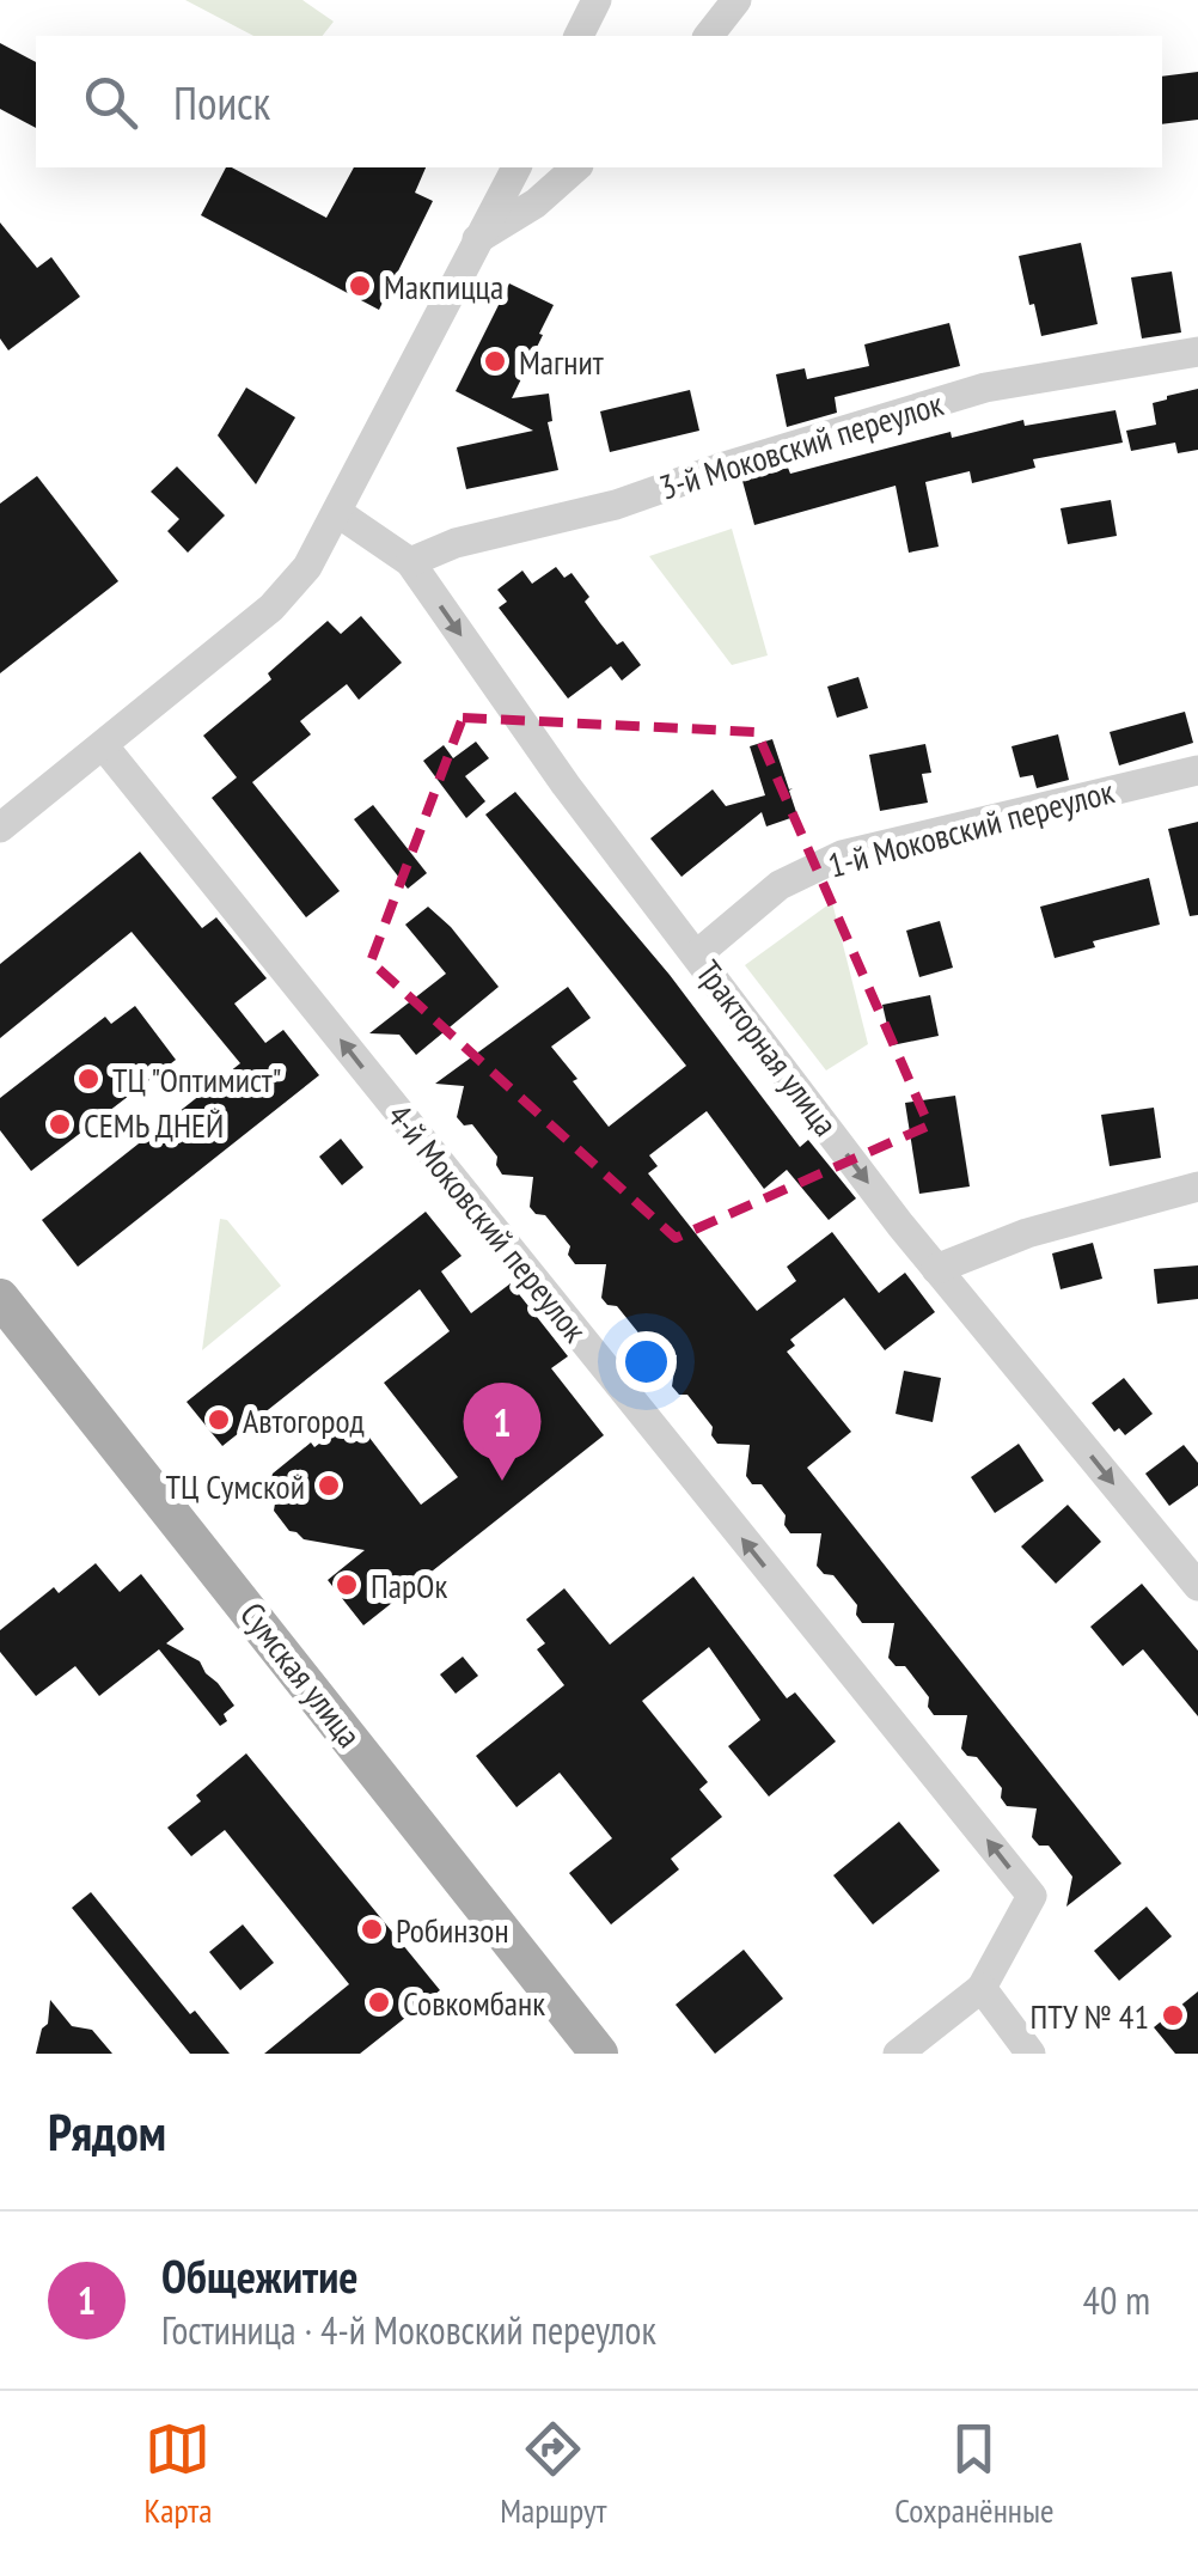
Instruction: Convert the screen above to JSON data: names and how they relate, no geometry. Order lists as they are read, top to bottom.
{
  "streets": {
    "main road": ["Сумская улица"],
    "street": [
      "3-й Моковский переулок",
      "1-й Моковский переулок",
      "Тракторная улица",
      "4-й Моковский переулок"
    ]
  },
  "crossings": [
    ["3-й Моковский переулок", "Тракторная улица"],
    ["1-й Моковский переулок", "Тракторная улица"]
  ],
  "one_way": ["Тракторная улица", "4-й Моковский переулок"],
  "places": [
    "Макпицца",
    "Магнит",
    "ТЦ \"Оптимист\"",
    "СЕМЬ ДНЕЙ",
    "Автогород",
    "ТЦ Сумской",
    "ПарОк",
    "Робинзон",
    "Совкомбанк",
    "ПТУ № 41"
  ],
  "page": {
    "search": "Поиск",
    "pins": "1",
    "heading": "Рядом",
    "list": [
      {
        "mark": "1",
        "name": "Общежитие",
        "note": "Гостиница · 4-й Моковский переулок",
        "value": "40 m"
      }
    ],
    "nav": ["Карта", "Маршрут", "Сохранённые"]
  }
}
